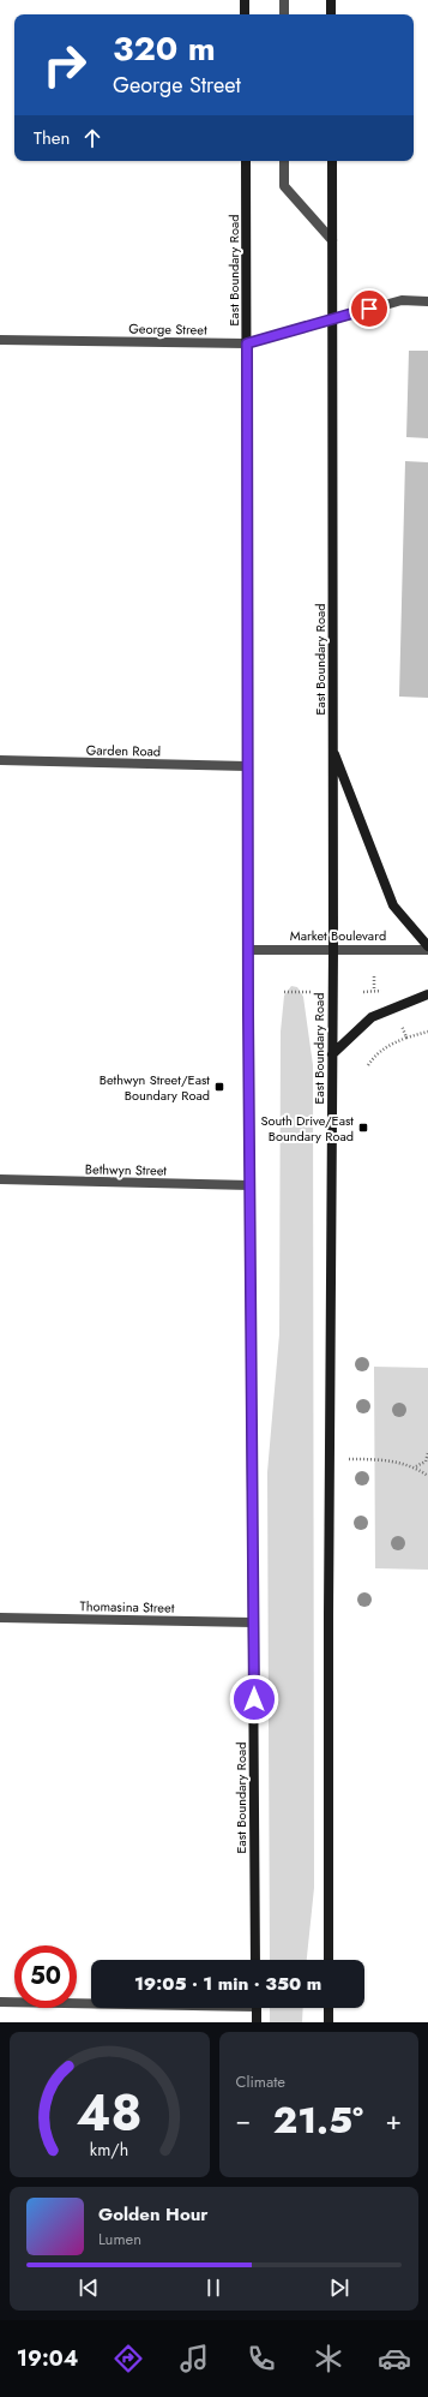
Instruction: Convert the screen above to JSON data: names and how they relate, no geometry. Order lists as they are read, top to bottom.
{
  "streets": {
    "main road": ["East Boundary Road"],
    "street": [
      "George Street",
      "Garden Road",
      "Market Boulevard",
      "Bethwyn Street",
      "Thomasina Street"
    ]
  },
  "crossings": [
    ["East Boundary Road", "George Street"],
    ["East Boundary Road", "Garden Road"],
    ["East Boundary Road", "Market Boulevard"],
    ["East Boundary Road", "Bethwyn Street"],
    ["East Boundary Road", "Thomasina Street"]
  ],
  "places": {
    "transit": ["Bethwyn Street/East Boundary Road", "South Drive/East Boundary Road"]
  },
  "page": {
    "turn": ["320 m", "George Street"],
    "then": "Then",
    "limit": "50",
    "trip": "19:05 · 1 min · 350 m",
    "tile": "Climate",
    "heat": ["−", "21.5°", "+"],
    "song": ["Golden Hour", "Lumen"],
    "tabs": "19:04",
    "gauge": ["48", "km/h"]
  }
}
